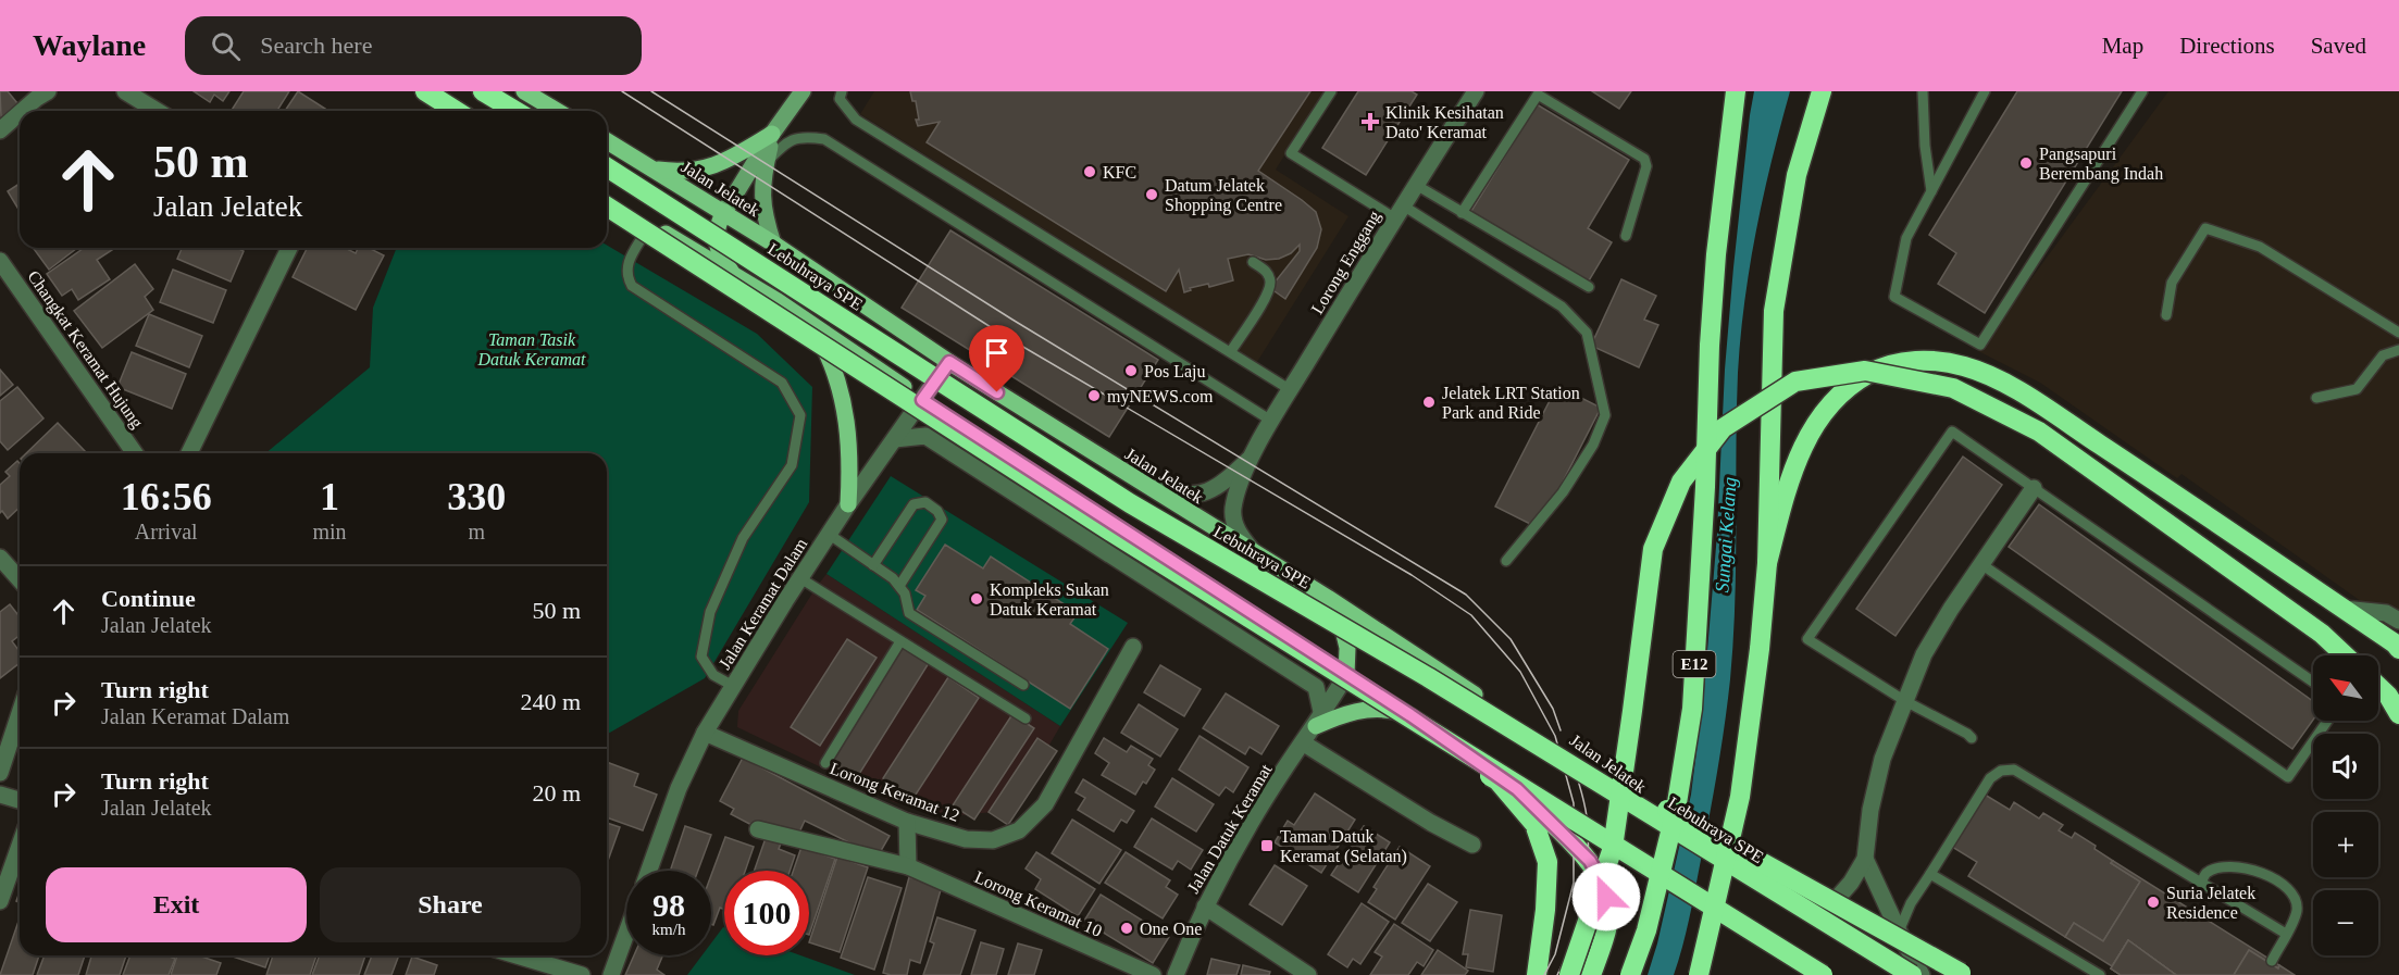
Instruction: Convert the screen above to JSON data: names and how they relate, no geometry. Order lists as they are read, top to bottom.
{
  "streets": {
    "highway": ["Lebuhraya SPE", "E12"],
    "main road": ["Jalan Jelatek"],
    "street": [
      "Lorong Enggang",
      "Changkat Keramat Hujung",
      "Jalan Keramat Dalam",
      "Lorong Keramat 12",
      "Jalan Datuk Keramat",
      "Lorong Keramat 10"
    ]
  },
  "crossings": [
    ["Jalan Jelatek", "Lorong Enggang"],
    ["Jalan Jelatek", "Jalan Keramat Dalam"],
    ["Jalan Keramat Dalam", "Lorong Keramat 12"]
  ],
  "water": ["Sungai Kelang"],
  "parks": ["Taman Tasik Datuk Keramat"],
  "places": {
    "health": ["Klinik Kesihatan Dato' Keramat"],
    "other": [
      "Pangsapuri Berembang Indah",
      "KFC",
      "Datum Jelatek Shopping Centre",
      "Pos Laju",
      "myNEWS.com",
      "Jelatek LRT Station Park and Ride",
      "Kompleks Sukan Datuk Keramat",
      "Suria Jelatek Residence",
      "One One"
    ],
    "transit": ["Taman Datuk Keramat (Selatan)"]
  },
  "north": "top left",
  "page": {
    "header": "Waylane",
    "search": "Search here",
    "nav": ["Map", "Directions", "Saved"],
    "turn": ["50 m", "Jalan Jelatek"],
    "eta": [
      "16:56",
      "Arrival",
      "1",
      "min",
      "330",
      "m"
    ],
    "list": [
      {
        "name": "Continue",
        "note": "Jalan Jelatek",
        "value": "50 m"
      },
      {
        "name": "Turn right",
        "note": "Jalan Keramat Dalam",
        "value": "240 m"
      },
      {
        "name": "Turn right",
        "note": "Jalan Jelatek",
        "value": "20 m"
      }
    ],
    "map_buttons": ["+", "−"],
    "buttons": ["Exit", "Share"],
    "speed": "98 km/h",
    "limit": "100"
  }
}
